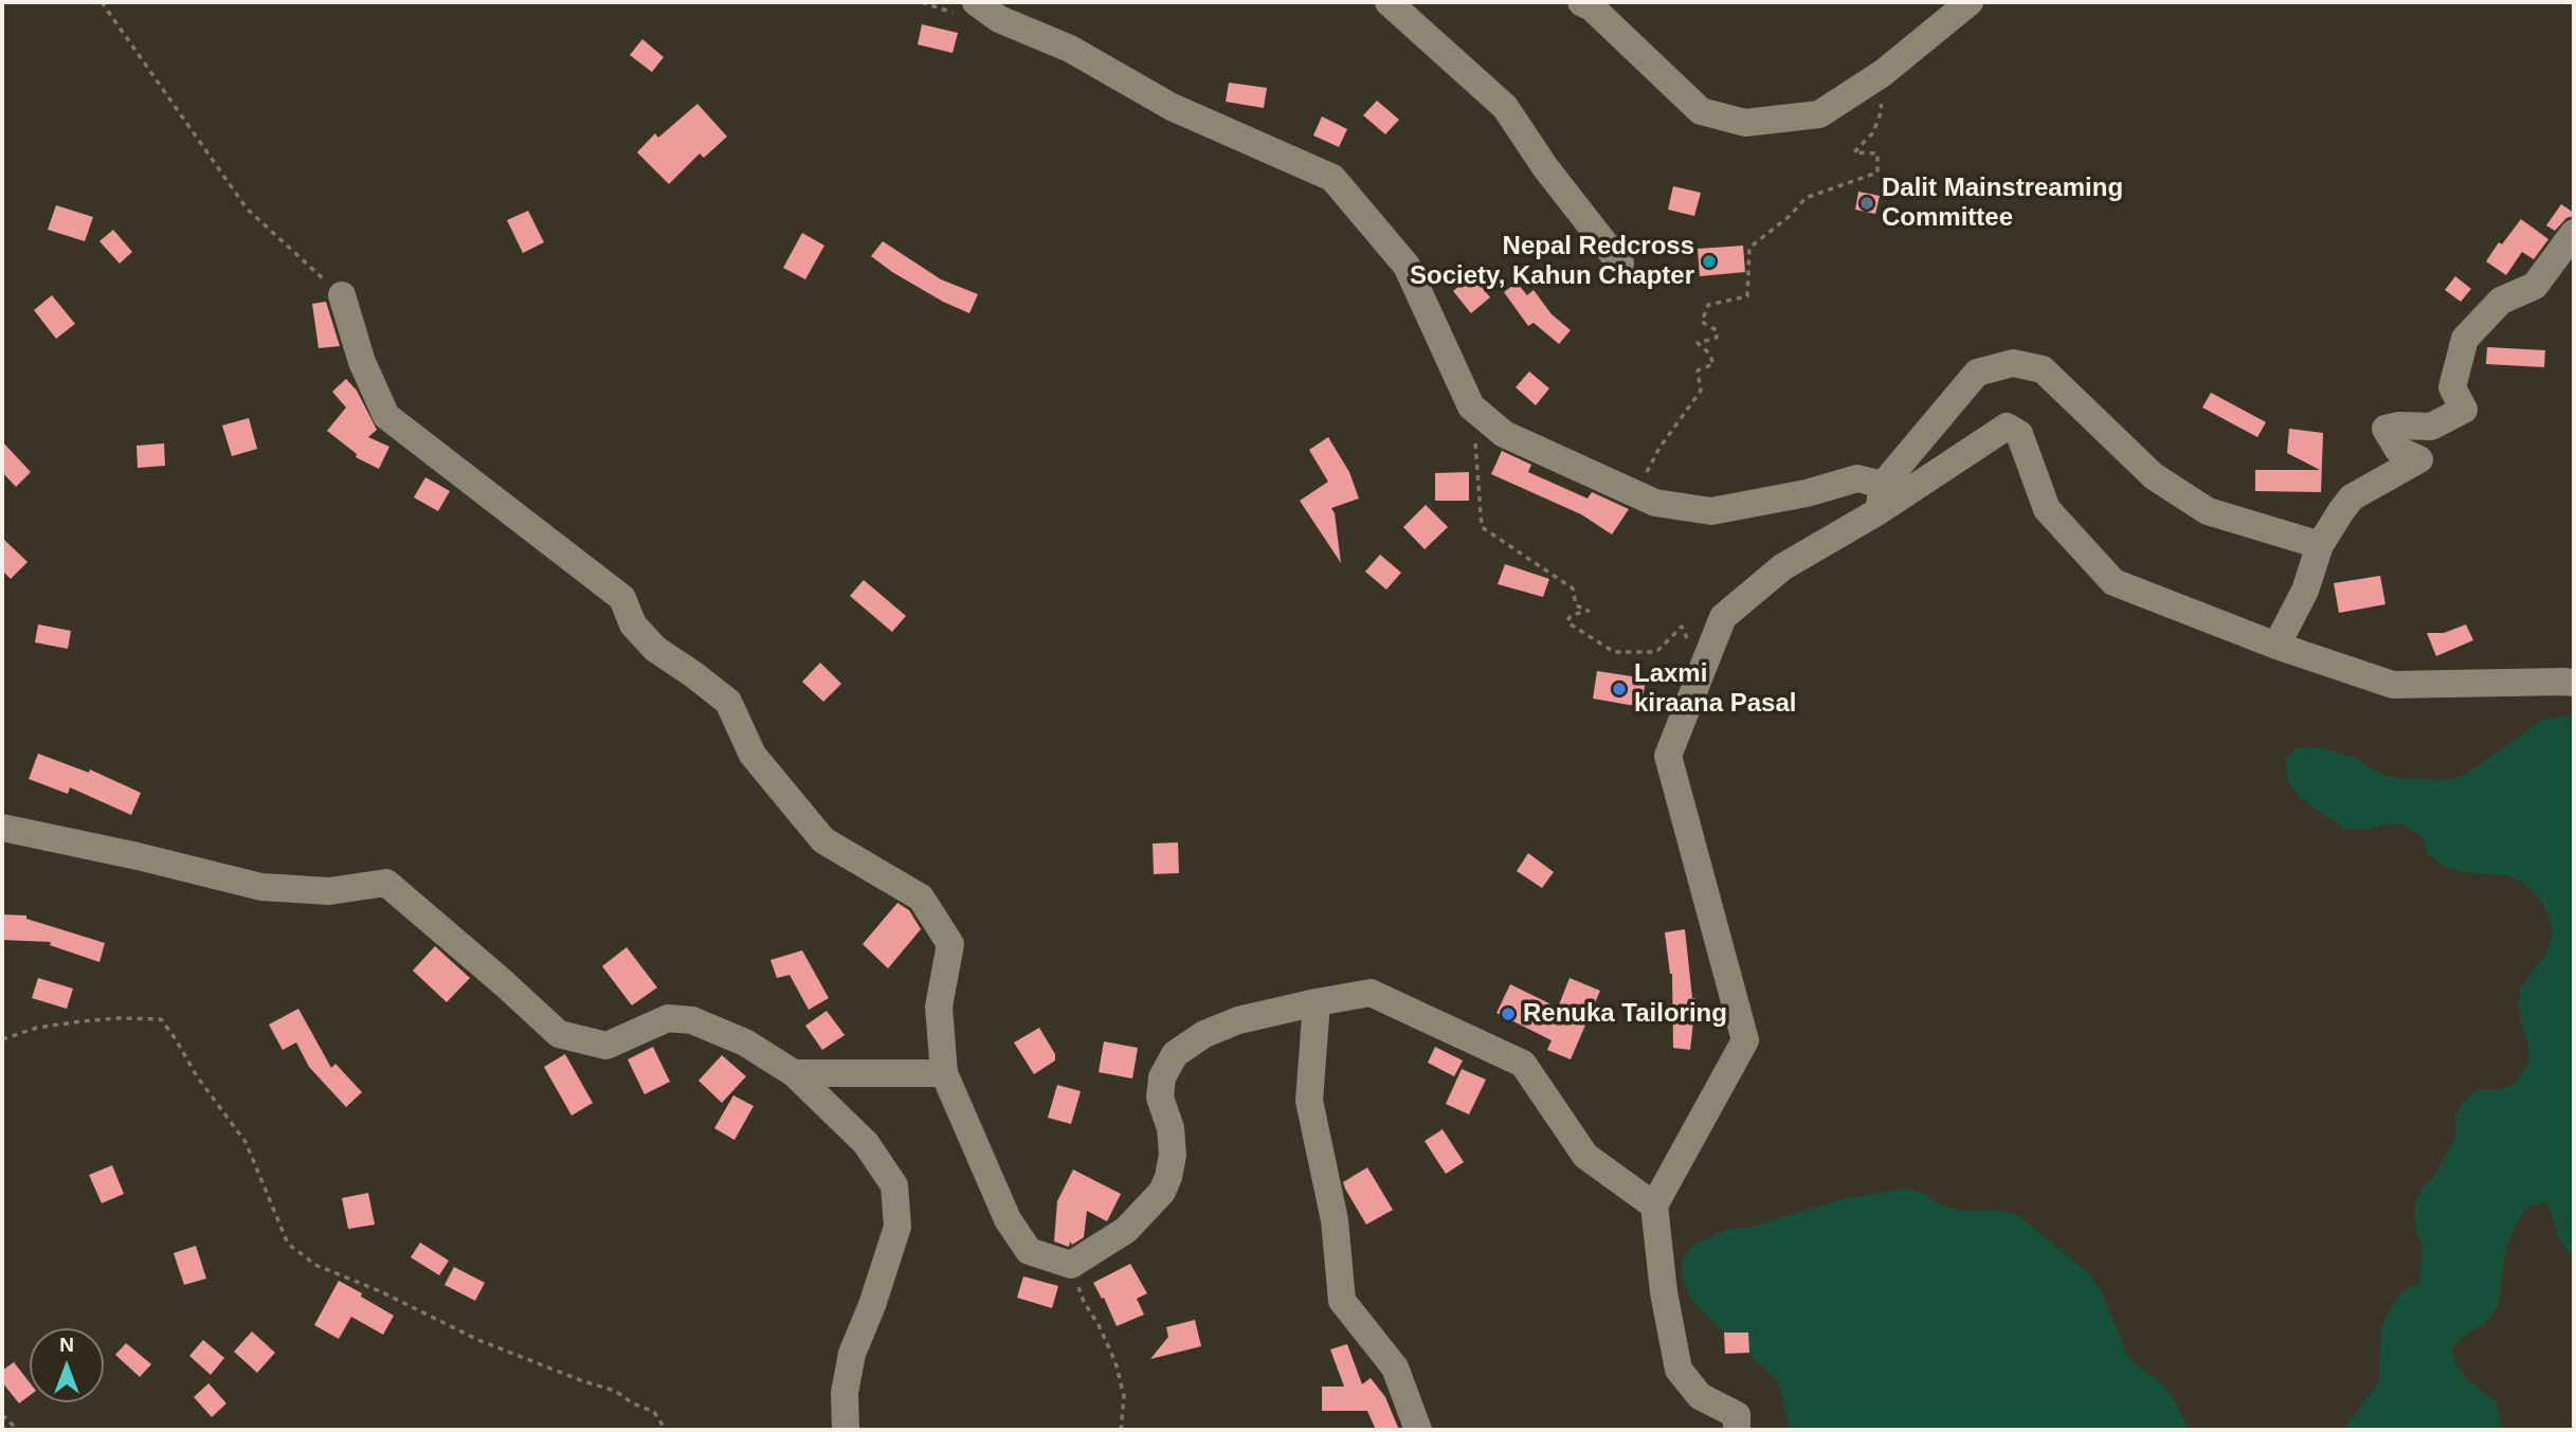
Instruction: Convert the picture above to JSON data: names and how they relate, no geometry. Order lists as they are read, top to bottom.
{
  "places": [
    "Dalit Mainstreaming Committee",
    "Nepal Redcross Society, Kahun Chapter",
    "Laxmi kiraana Pasal",
    "Renuka Tailoring"
  ],
  "north": "top"
}
